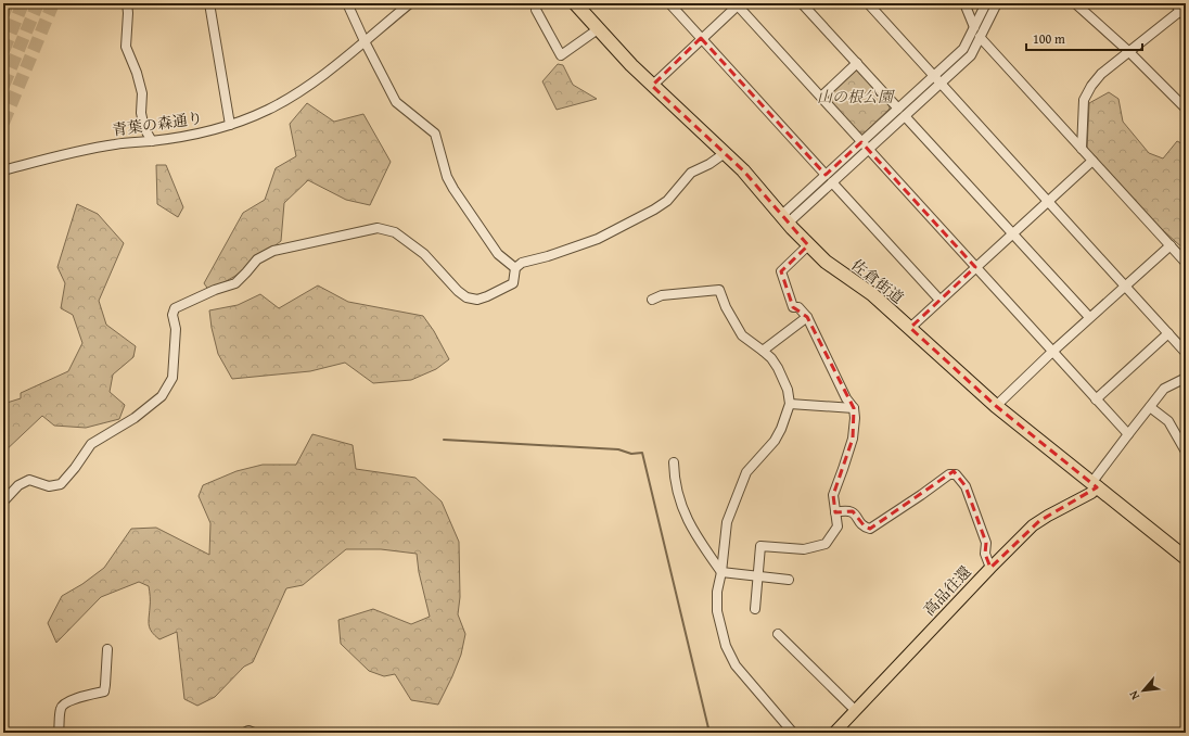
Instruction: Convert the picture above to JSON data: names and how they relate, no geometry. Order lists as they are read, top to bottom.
{
  "streets": {
    "highway": ["佐倉街道"],
    "main road": ["高品往還"],
    "street": ["青葉の森通り"]
  },
  "crossings": [
    ["佐倉街道", "高品往還"]
  ],
  "parks": ["山の根公園"],
  "scale_bar": "100 m",
  "north": "bottom left"
}
